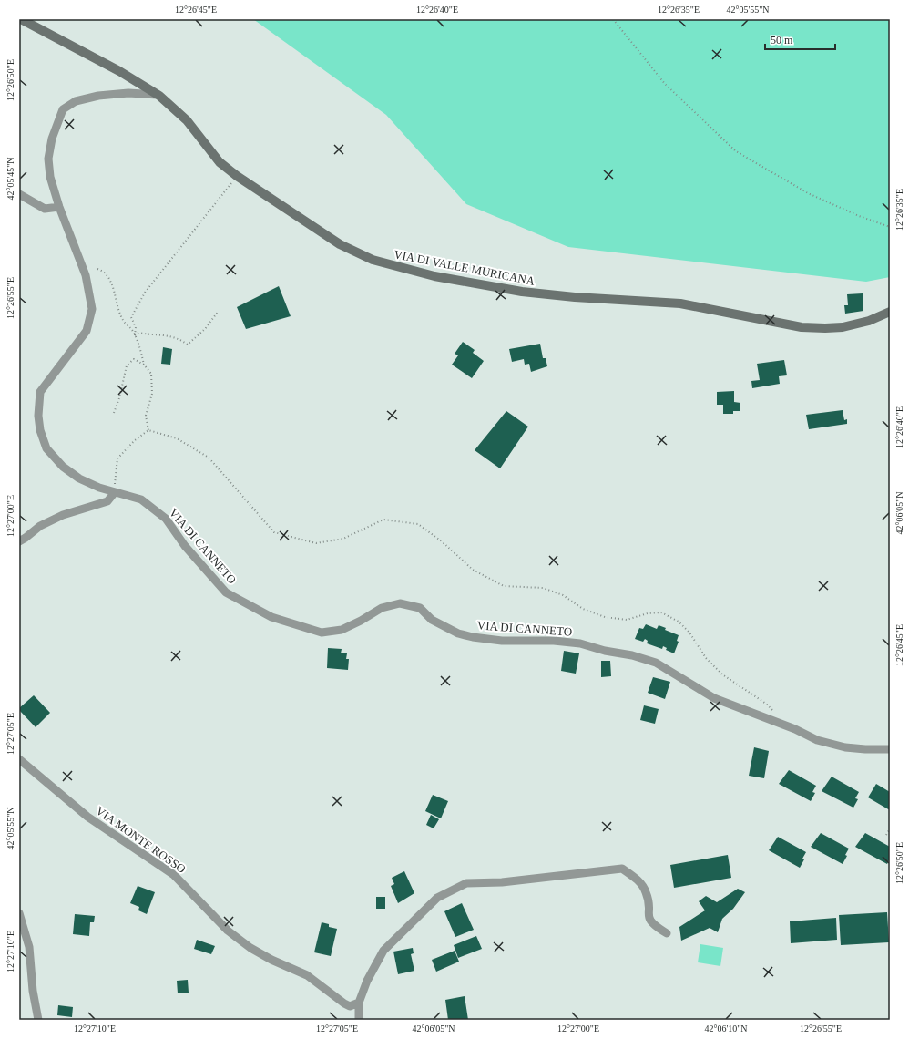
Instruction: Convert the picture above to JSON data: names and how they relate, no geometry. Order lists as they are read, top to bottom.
{
  "streets": {
    "street": ["VIA DI VALLE MURICANA", "VIA DI CANNETO", "VIA MONTE ROSSO"]
  },
  "crossings": [
    ["VIA DI VALLE MURICANA", "VIA DI CANNETO"]
  ],
  "scale_bar": "50 m",
  "coordinates": [
    "12°26'45\"E",
    "12°26'40\"E",
    "12°26'35\"E",
    "42°05'55\"N",
    "12°26'50\"E",
    "42°05'45\"N",
    "12°26'55\"E",
    "42°06'05\"N",
    "12°27'00\"E",
    "12°27'05\"E",
    "12°27'10\"E",
    "42°06'10\"N"
  ]
}
